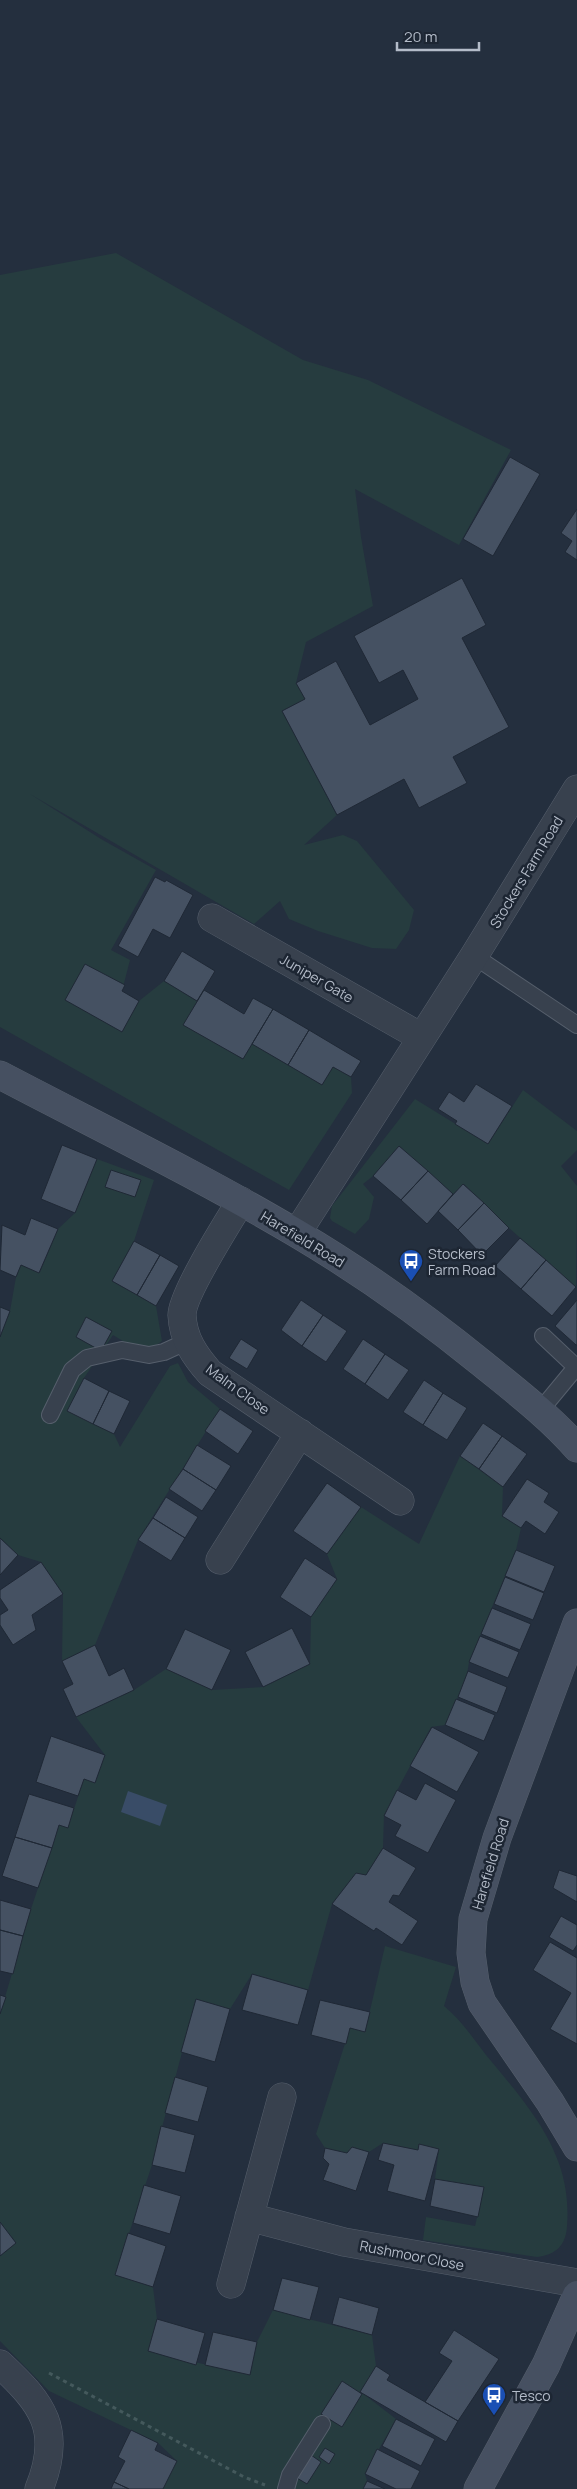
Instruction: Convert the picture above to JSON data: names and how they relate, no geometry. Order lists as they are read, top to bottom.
{
  "streets": {
    "street": [
      "Stockers Farm Road",
      "Juniper Gate",
      "Harefield Road",
      "Malm Close",
      "Rushmoor Close"
    ]
  },
  "crossings": [
    ["Stockers Farm Road", "Juniper Gate"],
    ["Stockers Farm Road", "Harefield Road"],
    ["Harefield Road", "Malm Close"]
  ],
  "places": {
    "bus stop": ["Stockers Farm Road", "Tesco"]
  },
  "scale_bar": "20 m"
}
